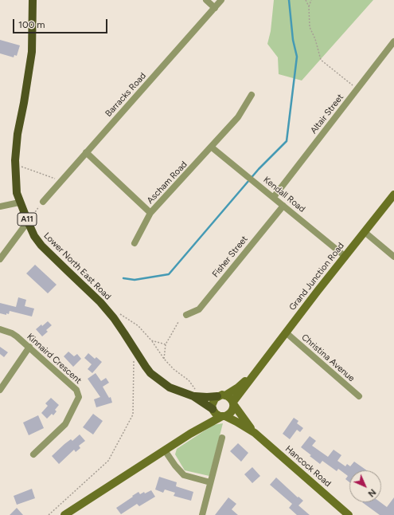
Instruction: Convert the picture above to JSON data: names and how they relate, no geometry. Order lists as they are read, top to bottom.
{
  "streets": {
    "main road": [
      "A11",
      "Lower North East Road",
      "Grand Junction Road",
      "Hancock Road"
    ],
    "street": [
      "Barracks Road",
      "Altair Street",
      "Ascham Road",
      "Kendall Road",
      "Fisher Street",
      "Christina Avenue",
      "Kinnaird Crescent"
    ]
  },
  "crossings": [
    ["Barracks Road", "Ascham Road"],
    ["Altair Street", "Kendall Road"],
    ["Ascham Road", "Kendall Road"],
    ["Kendall Road", "Fisher Street"],
    ["Kendall Road", "Grand Junction Road"],
    ["A11", "Lower North East Road"],
    ["A11", "Grand Junction Road"],
    ["A11", "Hancock Road"],
    ["Lower North East Road", "Grand Junction Road"],
    ["Lower North East Road", "Hancock Road"],
    ["Grand Junction Road", "Christina Avenue"],
    ["Grand Junction Road", "Hancock Road"]
  ],
  "scale_bar": "100 m",
  "north": "bottom right"
}
